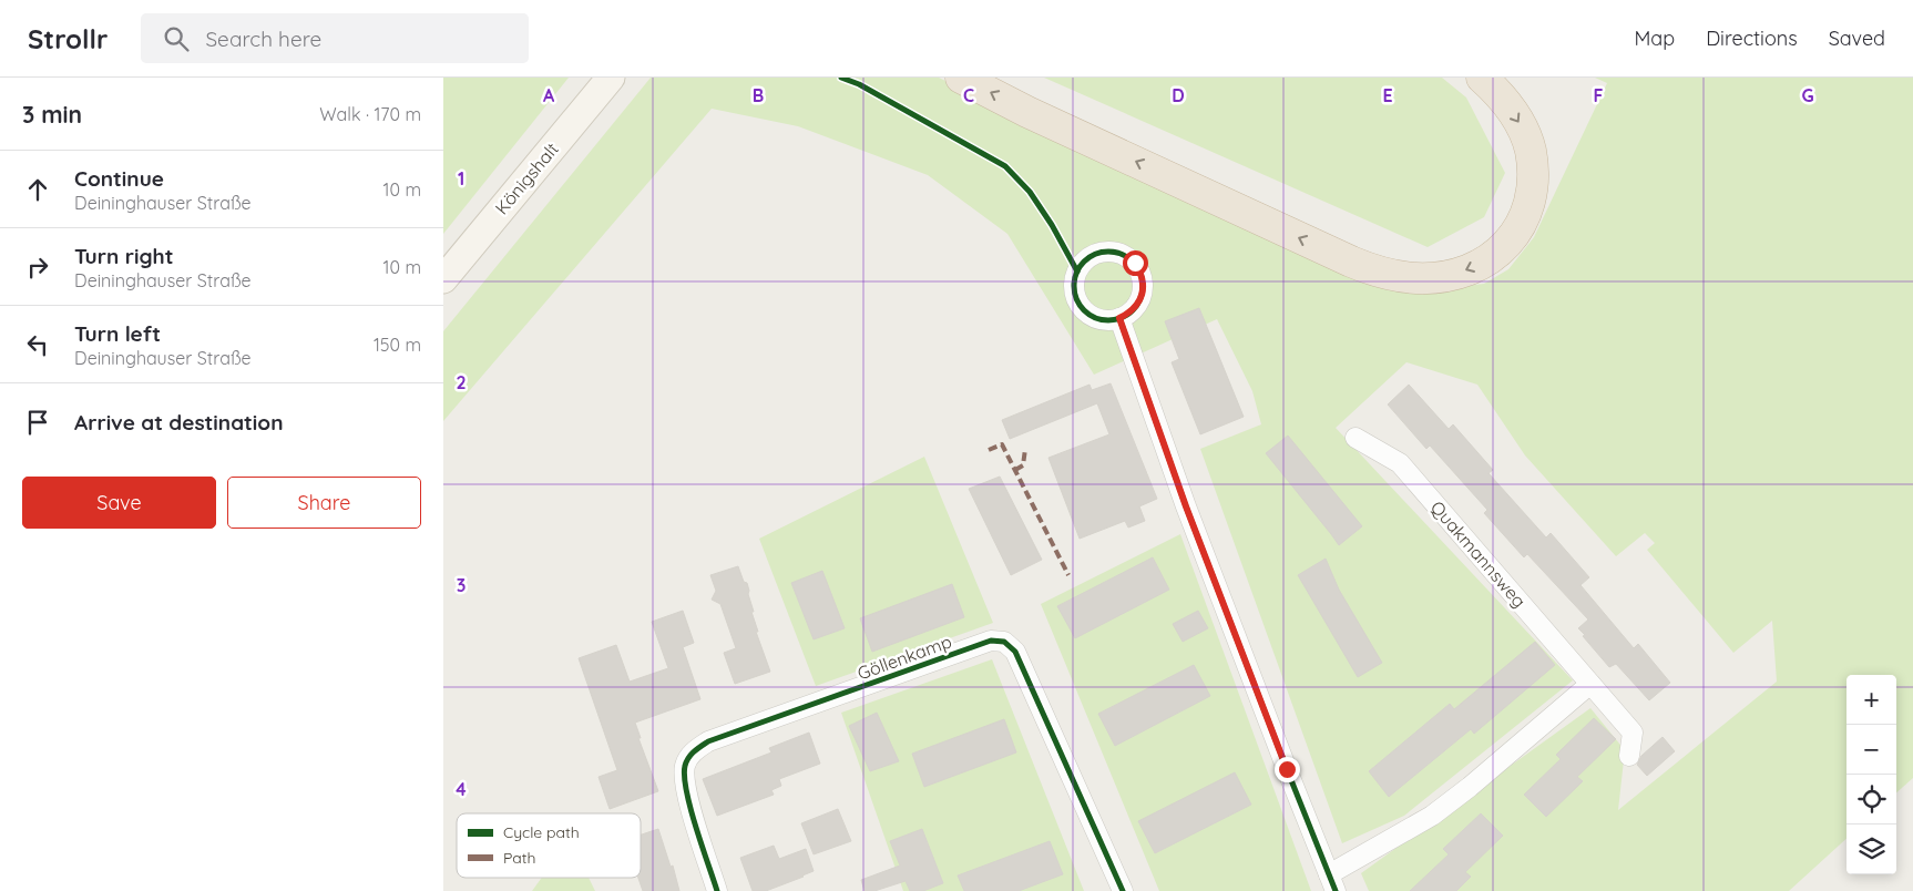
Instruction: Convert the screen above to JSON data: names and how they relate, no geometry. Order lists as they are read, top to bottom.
{
  "streets": {
    "main road": ["Königshalt"],
    "street": ["Quakmannsweg", "Göllenkamp"]
  },
  "legend": ["Cycle path", "Path"],
  "page": {
    "header": "Strollr",
    "search": "Search here",
    "nav": ["Map", "Directions", "Saved"],
    "heading": ["3 min", "Walk · 170 m"],
    "list": [
      ["Continue", "Deininghauser Straße", "10 m"],
      ["Turn right", "Deininghauser Straße", "10 m"],
      ["Turn left", "Deininghauser Straße", "150 m"],
      "Arrive at destination"
    ],
    "buttons": ["Save", "Share"],
    "map_buttons": ["+", "−"]
  },
  "grid": {
    "columns": [
      "A",
      "B",
      "C",
      "D",
      "E",
      "F",
      "G"
    ],
    "rows": [
      "1",
      "2",
      "3",
      "4"
    ]
  }
}
